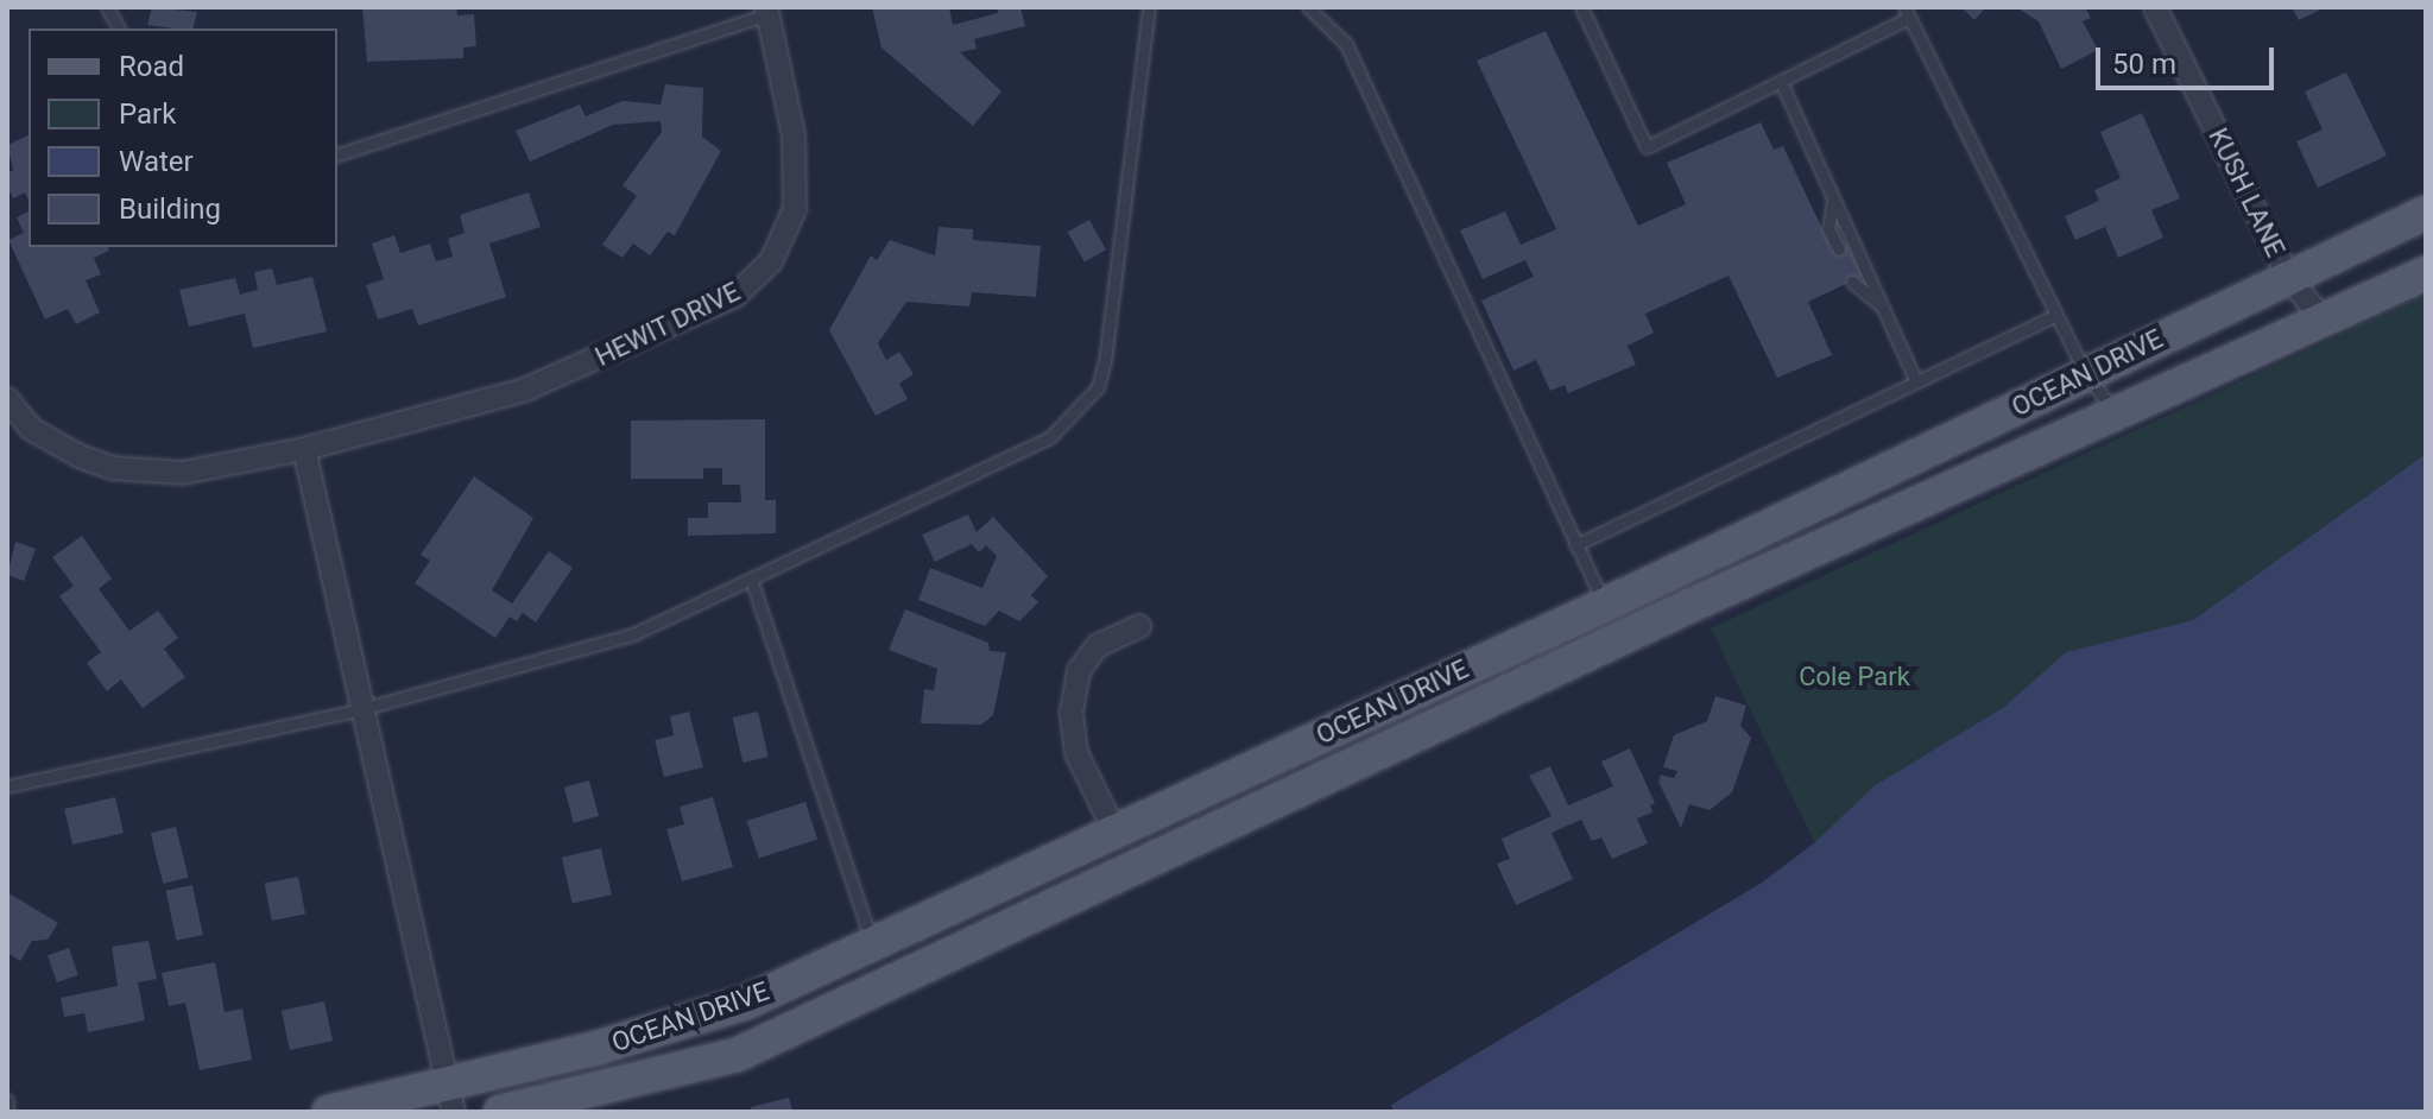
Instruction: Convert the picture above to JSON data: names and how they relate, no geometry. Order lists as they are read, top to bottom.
{
  "streets": {
    "main road": ["OCEAN DRIVE"],
    "street": ["KUSH LANE", "HEWIT DRIVE"]
  },
  "crossings": [
    ["KUSH LANE", "OCEAN DRIVE"]
  ],
  "parks": ["Cole Park"],
  "legend": [
    "Road",
    "Park",
    "Water",
    "Building"
  ],
  "scale_bar": "50 m"
}
